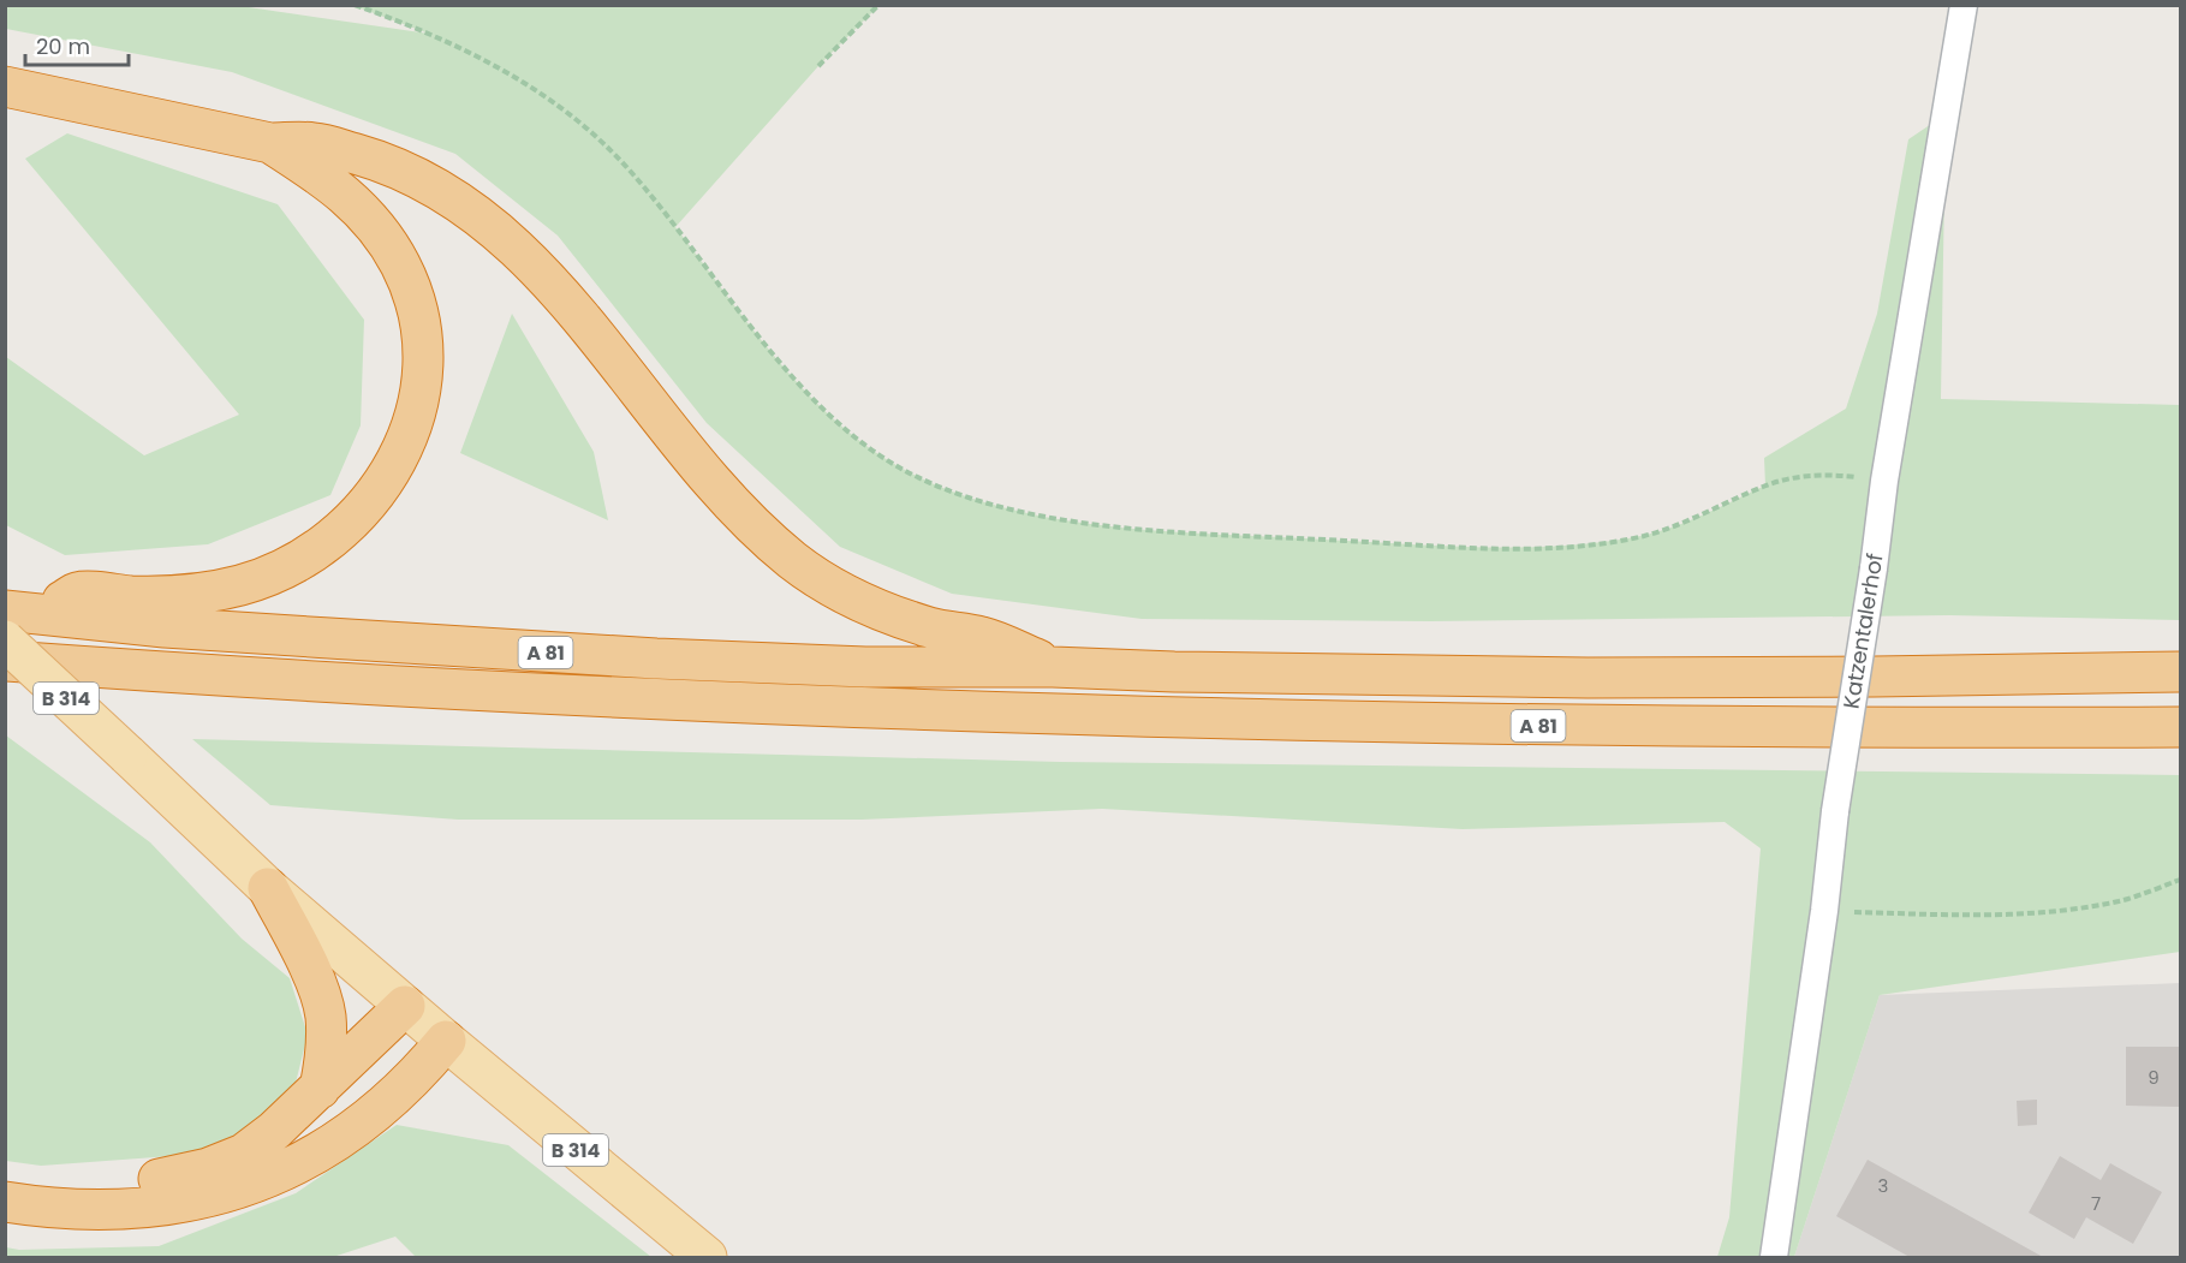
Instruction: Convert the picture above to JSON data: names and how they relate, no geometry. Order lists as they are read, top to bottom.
{
  "streets": {
    "highway": ["A 81"],
    "main road": ["B 314"],
    "street": ["Katzentalerhof"]
  },
  "house_numbers": ["9", "3", "7"],
  "scale_bar": "20 m"
}
